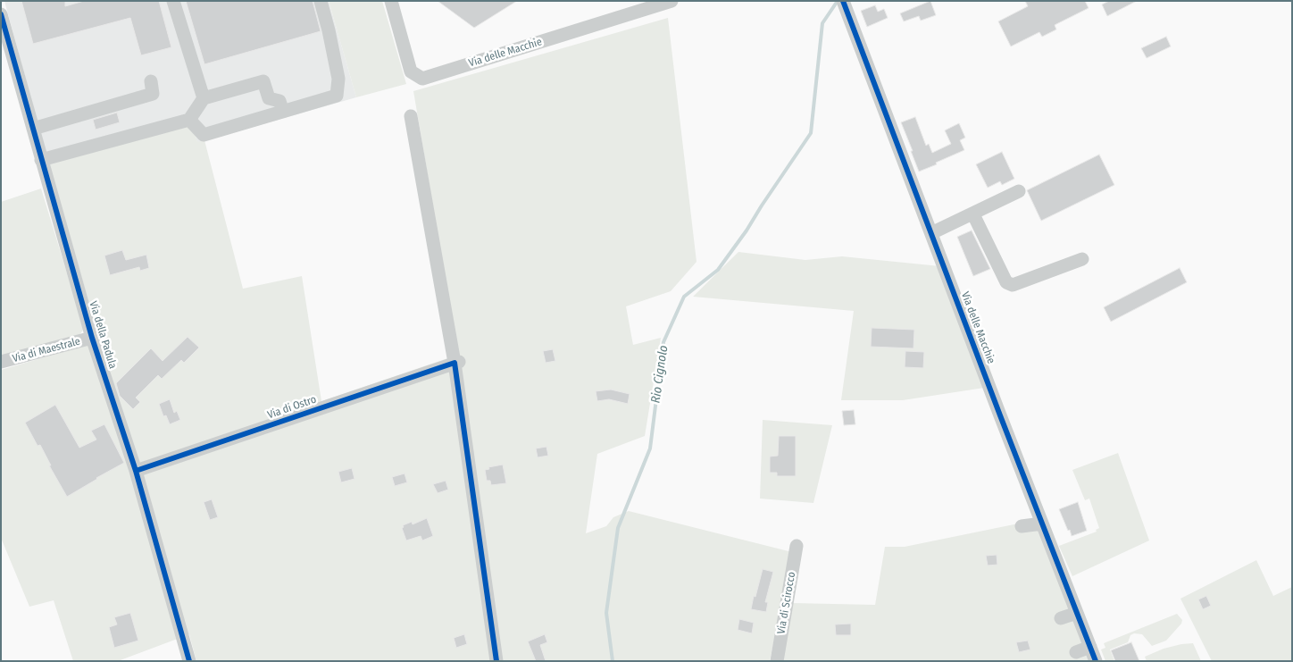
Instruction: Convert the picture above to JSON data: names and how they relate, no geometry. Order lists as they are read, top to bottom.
{
  "streets": {
    "street": [
      "Via delle Macchie",
      "Via della Padula",
      "Via di Maestrale",
      "Via di Ostro",
      "Via di Scirocco"
    ]
  },
  "crossings": [
    ["Via della Padula", "Via di Maestrale"],
    ["Via della Padula", "Via di Ostro"]
  ],
  "water": ["Rio Cignolo"]
}
